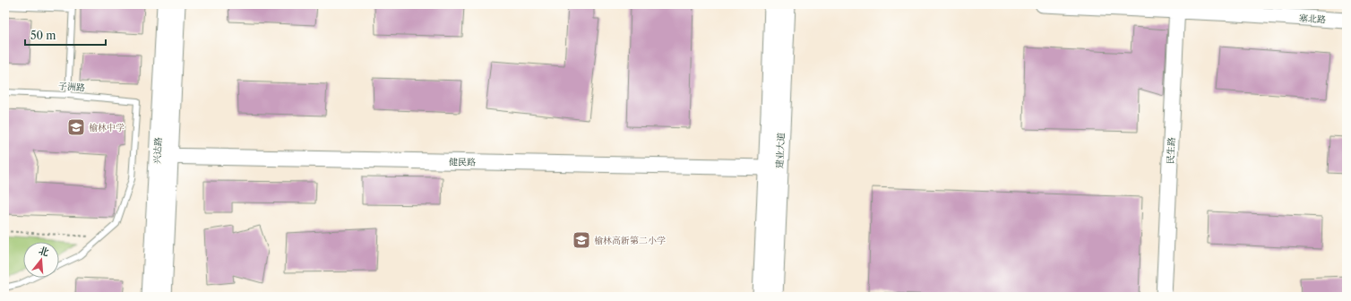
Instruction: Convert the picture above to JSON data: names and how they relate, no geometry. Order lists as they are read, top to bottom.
{
  "streets": {
    "main road": ["建业大道"],
    "street": [
      "塞北路",
      "兴达路",
      "民生路",
      "健民路"
    ],
    "lane": ["子洲路"]
  },
  "crossings": [
    ["塞北路", "民生路"],
    ["兴达路", "健民路"],
    ["建业大道", "健民路"]
  ],
  "places": {
    "school or university": ["榆林中学", "榆林高新第二小学"]
  },
  "scale_bar": "50 m",
  "north": "top"
}
